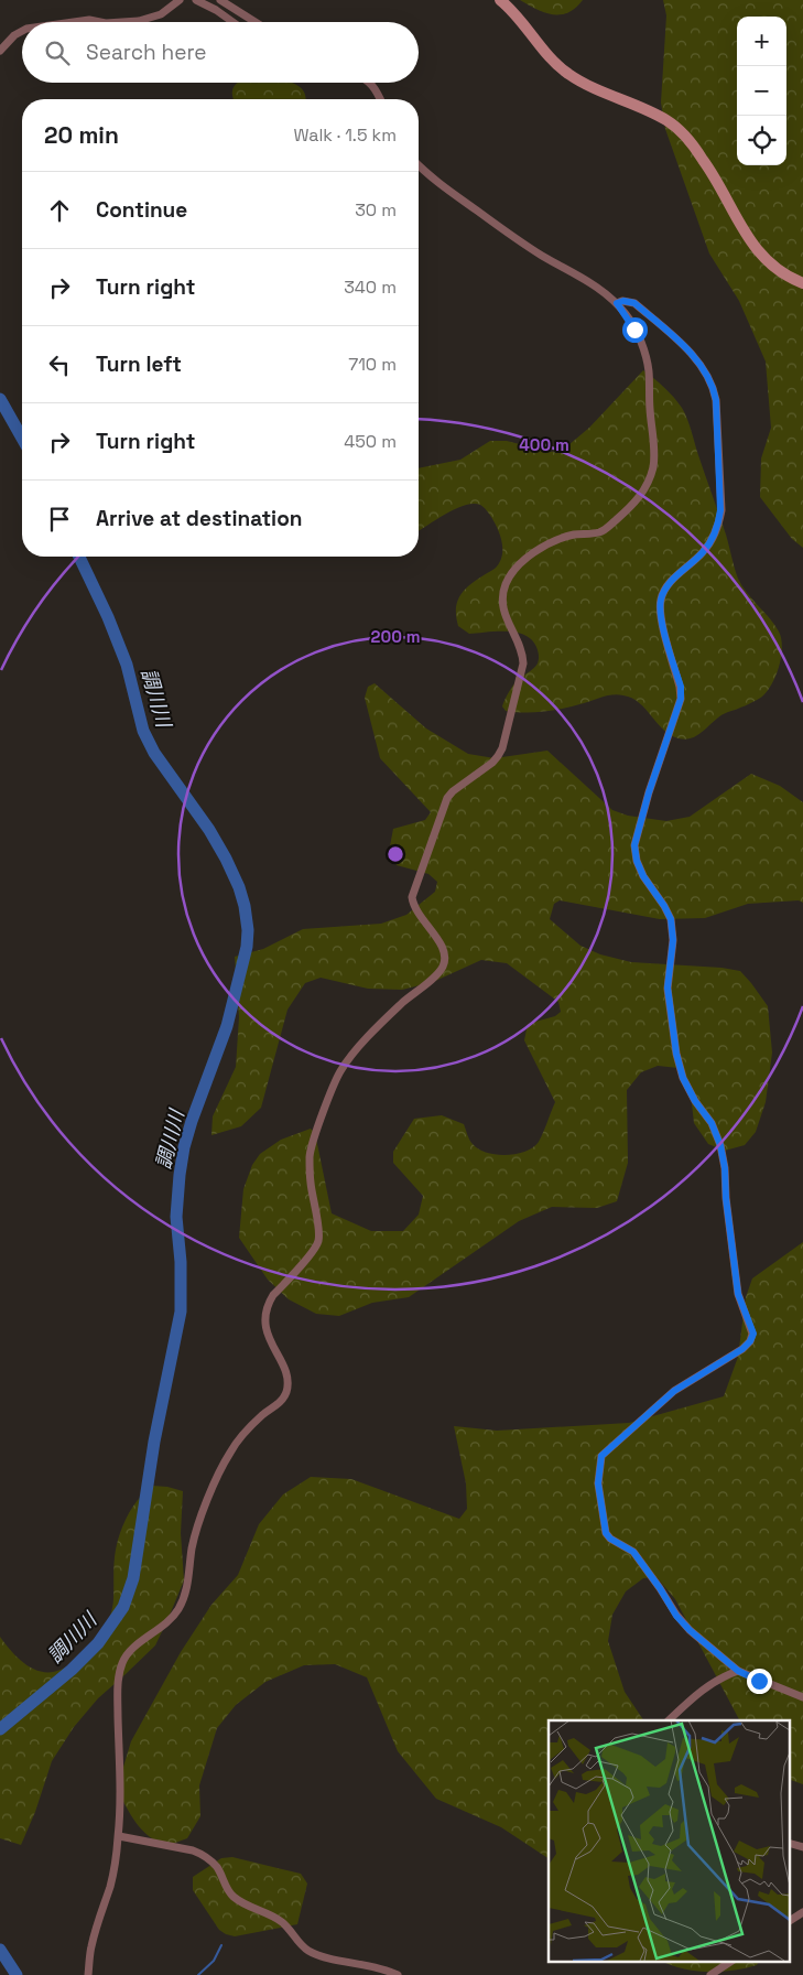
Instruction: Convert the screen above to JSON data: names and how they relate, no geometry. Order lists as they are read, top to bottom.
{
  "water": ["調川川"],
  "page": {
    "map_buttons": ["+", "−"],
    "search": "Search here",
    "heading": ["20 min", "Walk · 1.5 km"],
    "list": [
      ["Continue", "30 m"],
      ["Turn right", "340 m"],
      ["Turn left", "710 m"],
      ["Turn right", "450 m"],
      "Arrive at destination"
    ]
  },
  "rings": ["400 m", "200 m"]
}
